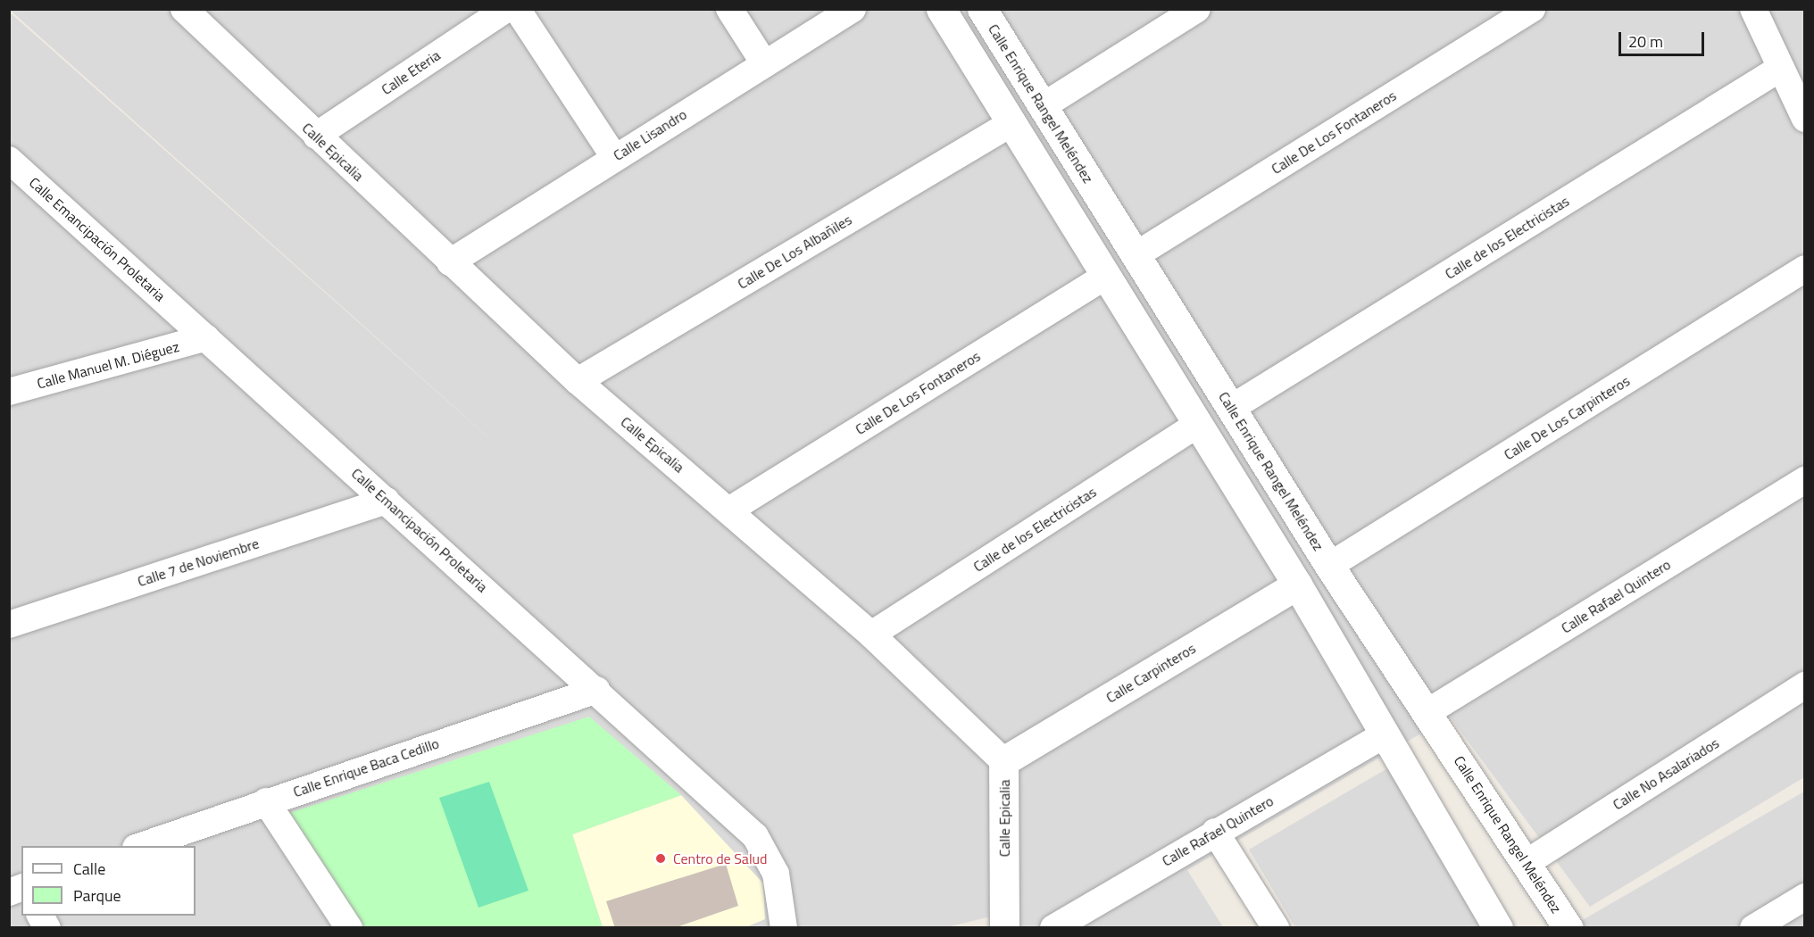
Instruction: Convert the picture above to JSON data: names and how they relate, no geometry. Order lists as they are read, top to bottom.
{
  "streets": {
    "street": [
      "Calle Eteria",
      "Calle Enrique Rangel Meléndez",
      "Calle De Los Fontaneros",
      "Calle Lisandro",
      "Calle Epicalia",
      "Calle de los Electricistas",
      "Calle Emancipación Proletaria",
      "Calle De Los Albañiles",
      "Calle Manuel M. Diéguez",
      "Calle De Los Carpinteros",
      "Calle 7 de Noviembre",
      "Calle Rafael Quintero",
      "Calle Carpinteros",
      "Calle Enrique Baca Cedillo",
      "Calle No Asalariados"
    ]
  },
  "crossings": [
    ["Calle Eteria", "Calle Epicalia"],
    ["Calle Enrique Rangel Meléndez", "Calle De Los Fontaneros"],
    ["Calle Enrique Rangel Meléndez", "Calle de los Electricistas"],
    ["Calle Enrique Rangel Meléndez", "Calle De Los Carpinteros"],
    ["Calle Enrique Rangel Meléndez", "Calle Rafael Quintero"],
    ["Calle Enrique Rangel Meléndez", "Calle No Asalariados"],
    ["Calle De Los Fontaneros", "Calle Epicalia"],
    ["Calle Lisandro", "Calle Epicalia"],
    ["Calle Epicalia", "Calle de los Electricistas"],
    ["Calle Epicalia", "Calle De Los Albañiles"],
    ["Calle Epicalia", "Calle Carpinteros"],
    ["Calle Emancipación Proletaria", "Calle Manuel M. Diéguez"],
    ["Calle Emancipación Proletaria", "Calle 7 de Noviembre"],
    ["Calle Emancipación Proletaria", "Calle Enrique Baca Cedillo"]
  ],
  "places": ["Centro de Salud"],
  "legend": ["Calle", "Parque"],
  "scale_bar": "20 m"
}
